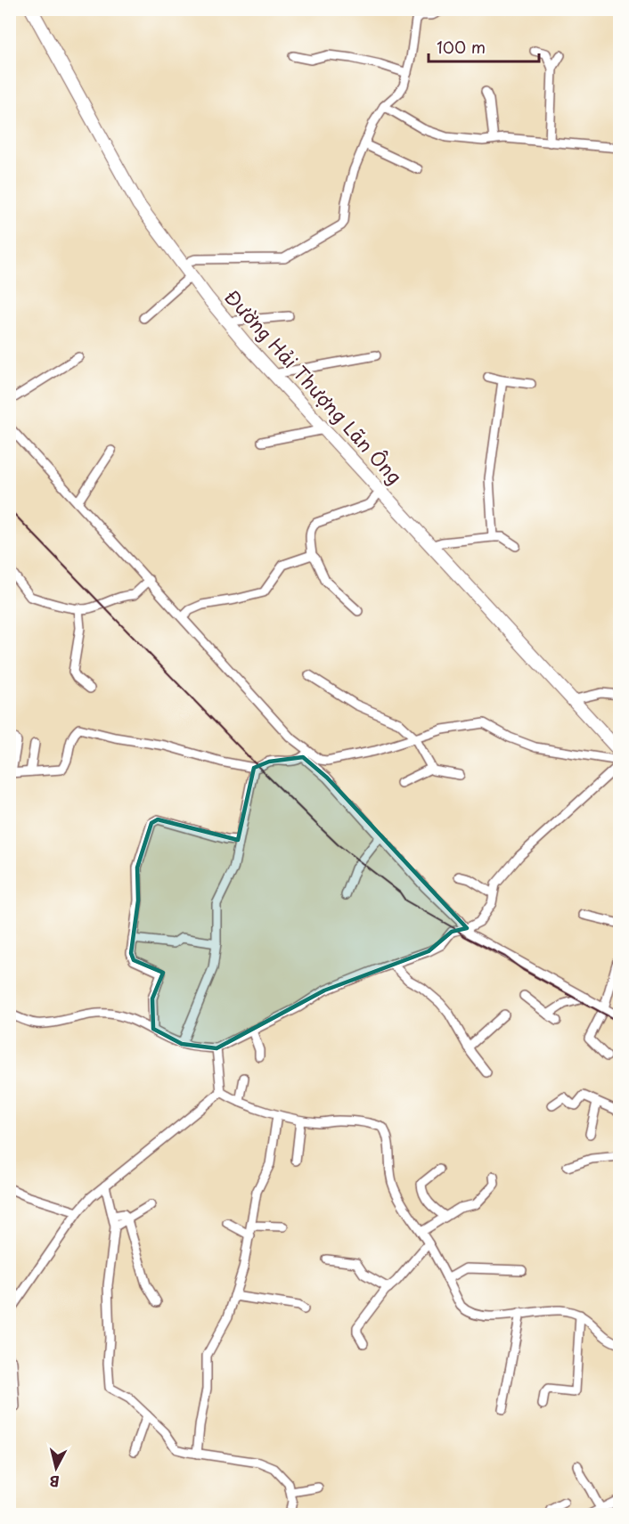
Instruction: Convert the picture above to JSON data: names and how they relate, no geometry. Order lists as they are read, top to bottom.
{
  "streets": {
    "street": ["Đường Hải Thượng Lãn Ông"]
  },
  "scale_bar": "100 m",
  "north": "bottom"
}
